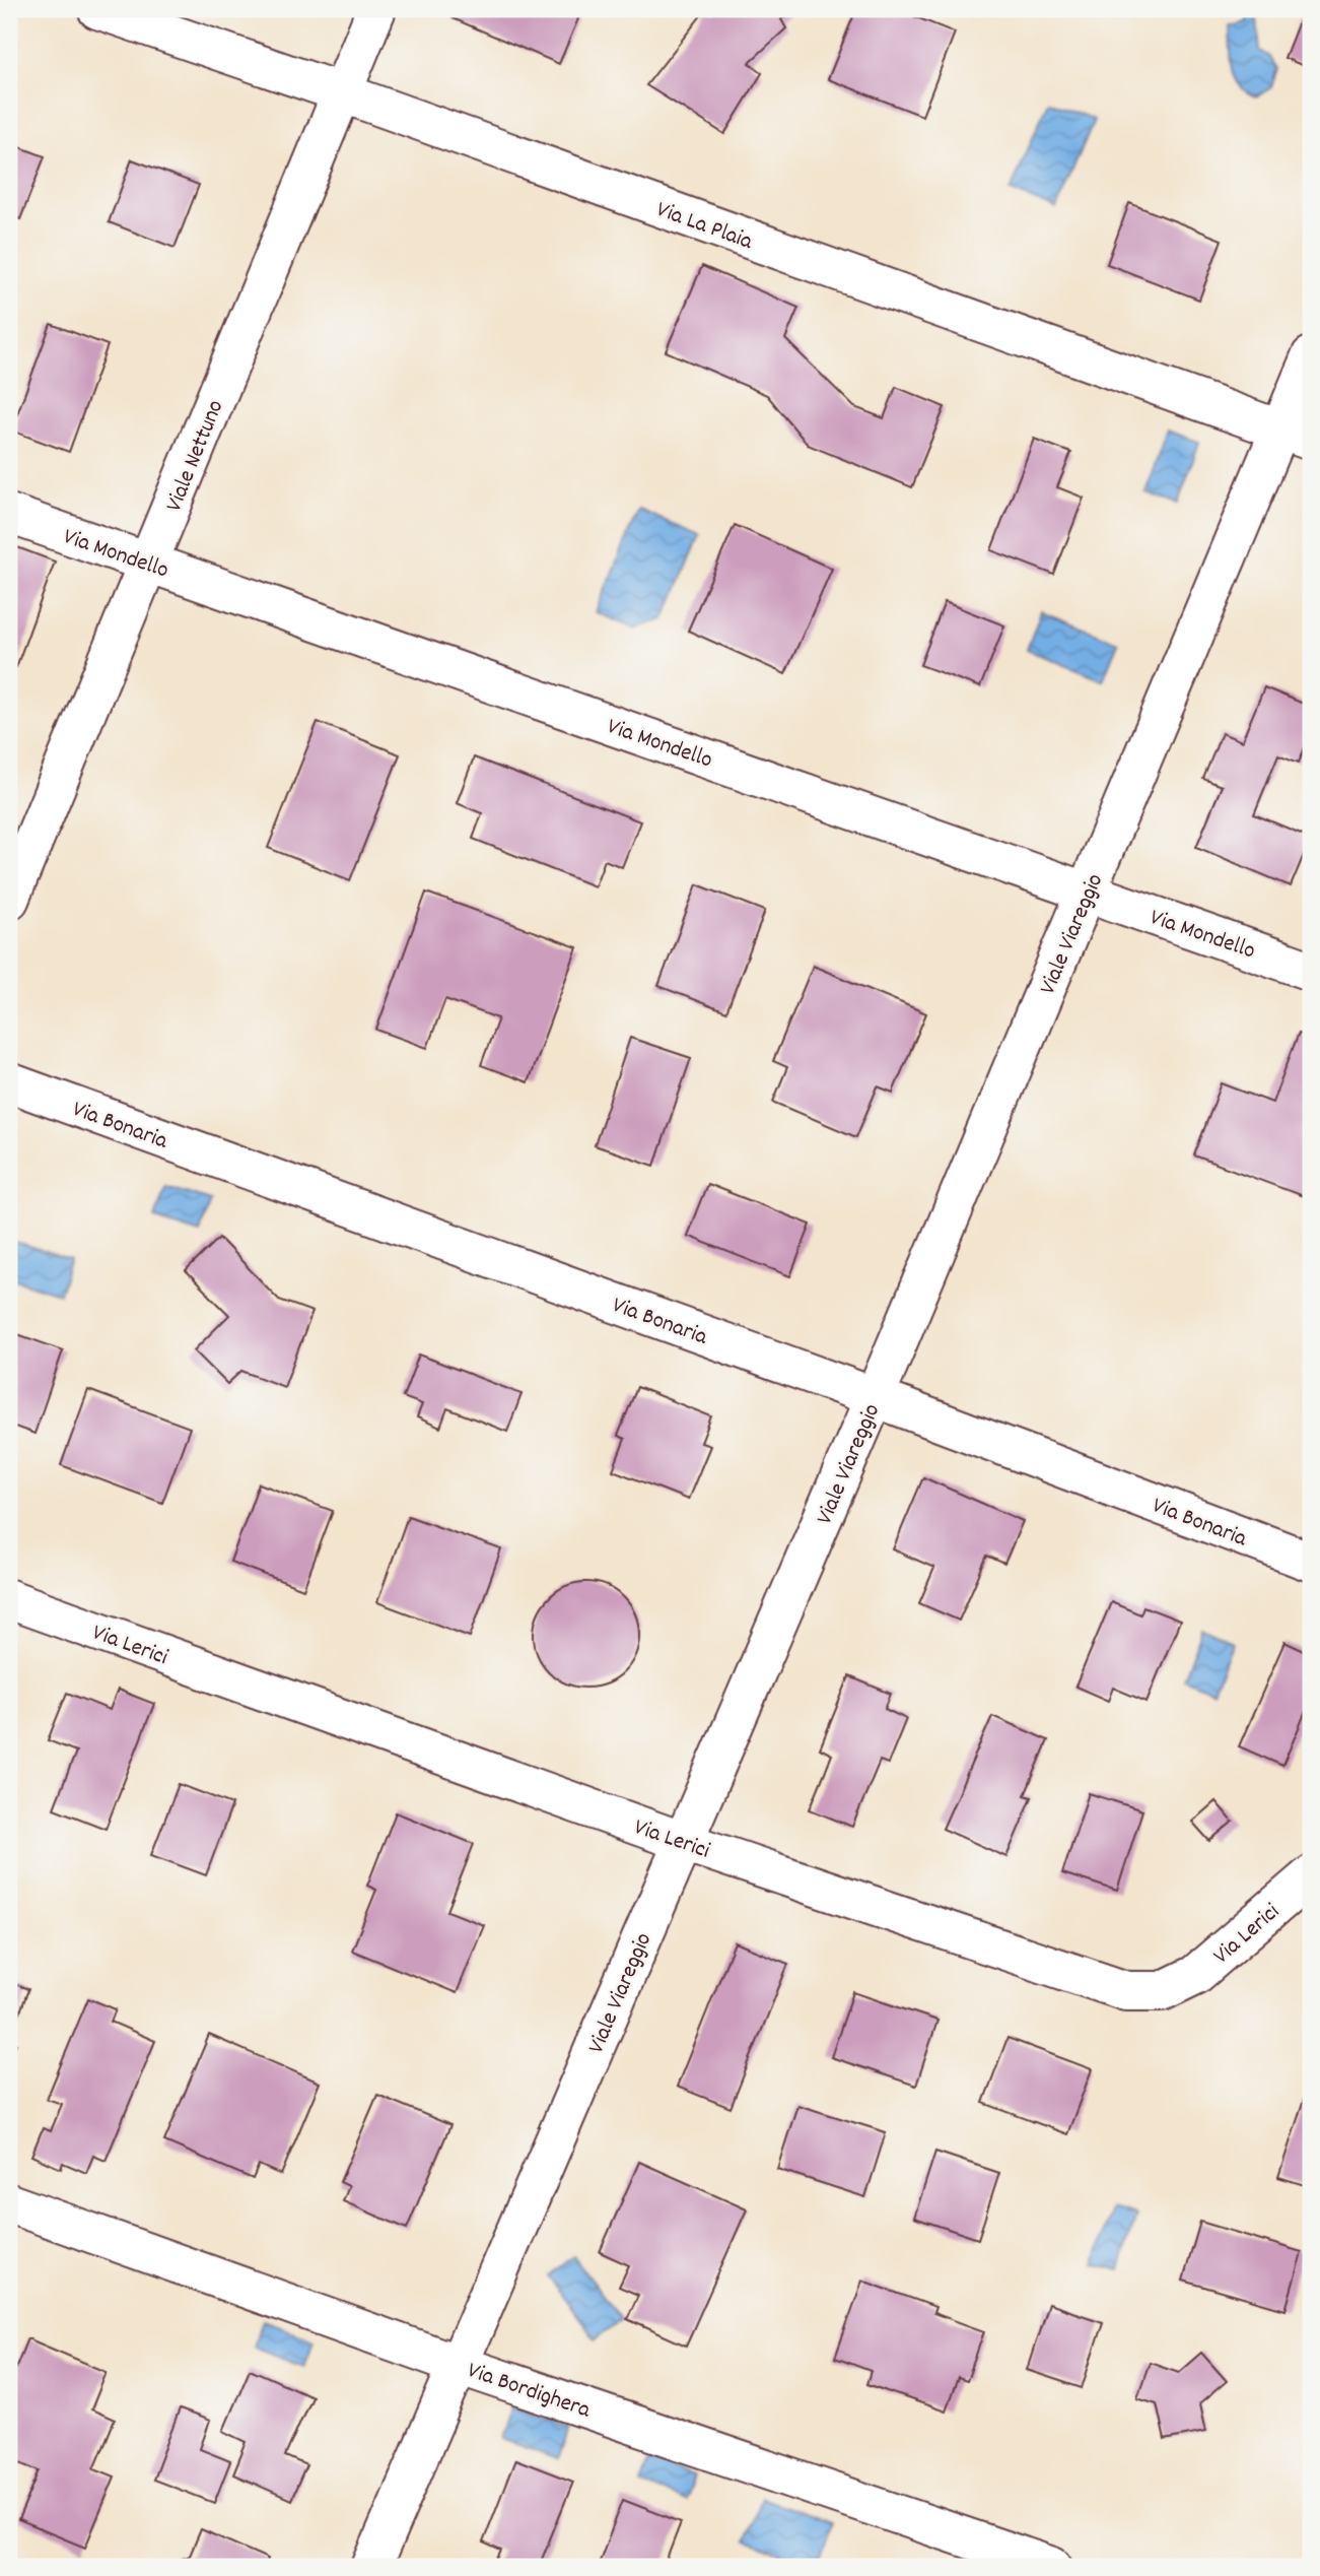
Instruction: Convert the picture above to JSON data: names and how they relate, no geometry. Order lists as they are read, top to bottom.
{
  "streets": {
    "street": [
      "Via La Plaia",
      "Viale Nettuno",
      "Via Mondello",
      "Viale Viareggio",
      "Via Bonaria",
      "Via Lerici",
      "Via Bordighera"
    ]
  },
  "crossings": [
    ["Via La Plaia", "Viale Nettuno"],
    ["Via La Plaia", "Viale Viareggio"],
    ["Viale Nettuno", "Via Mondello"],
    ["Via Mondello", "Viale Viareggio"],
    ["Viale Viareggio", "Via Bonaria"],
    ["Viale Viareggio", "Via Lerici"],
    ["Viale Viareggio", "Via Bordighera"]
  ]
}
